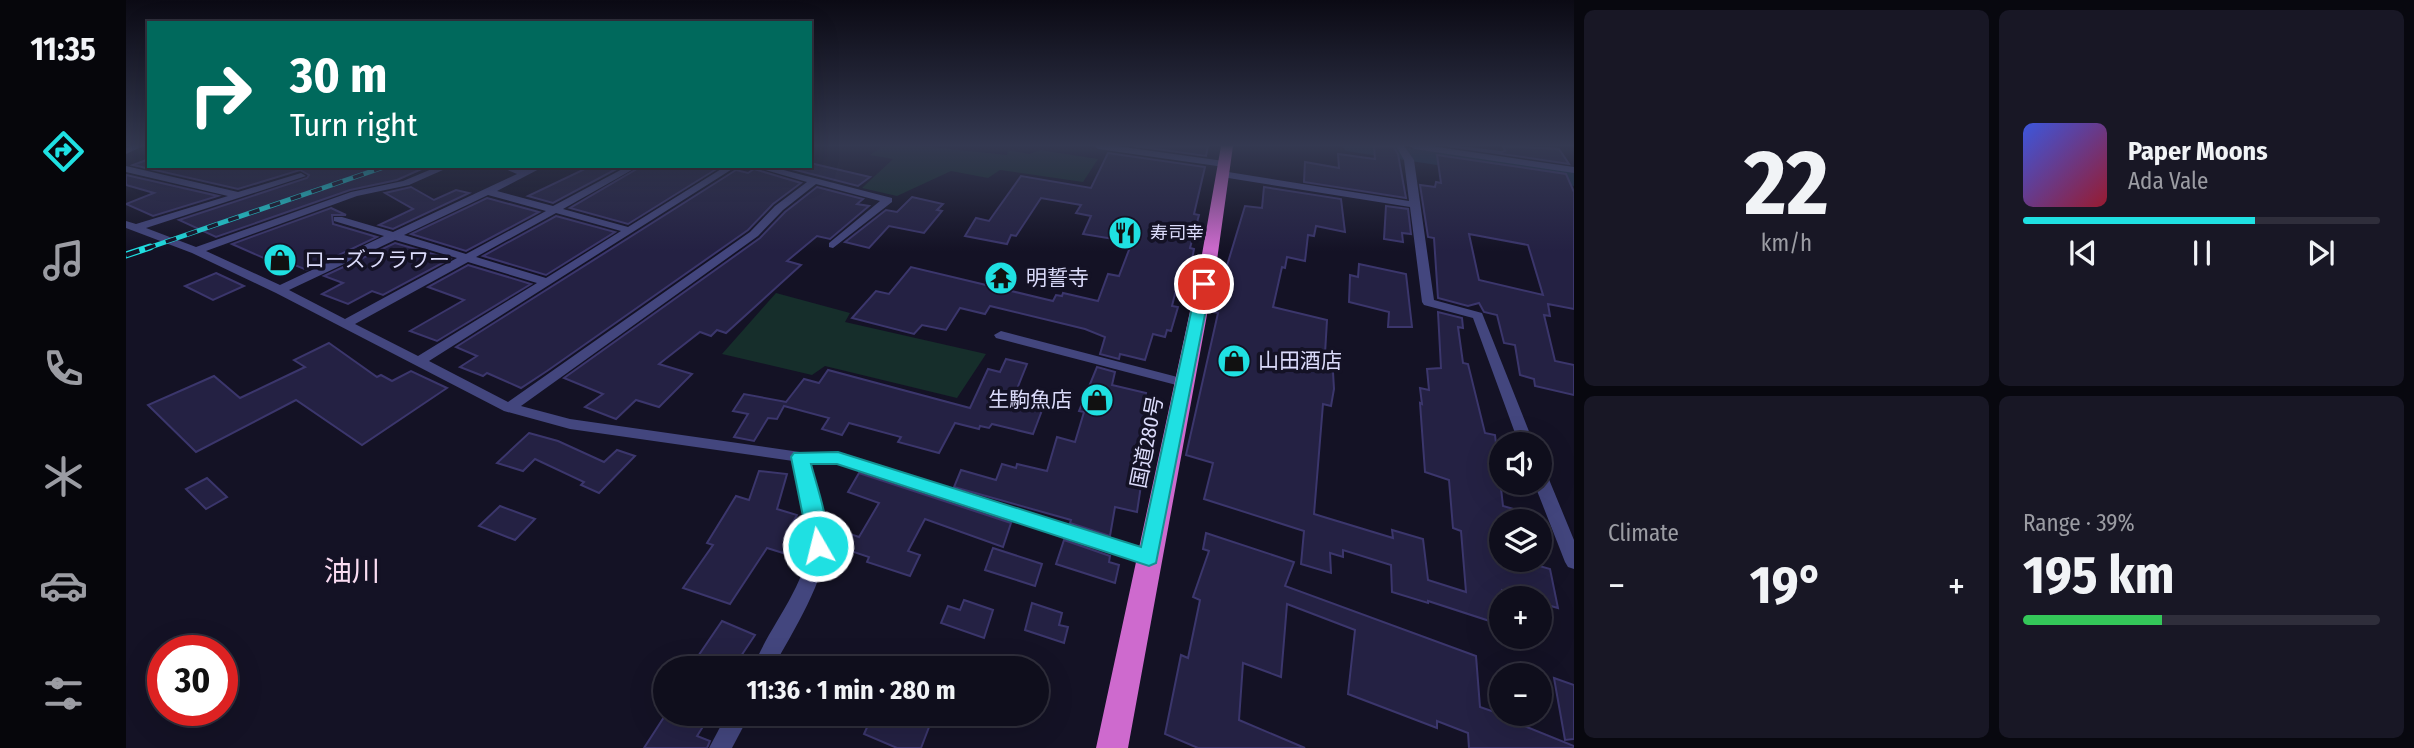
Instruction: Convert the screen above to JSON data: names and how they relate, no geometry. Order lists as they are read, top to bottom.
{
  "streets": {
    "highway": ["国道280号"]
  },
  "districts": ["油川"],
  "places": {
    "restaurant": ["寿司幸"],
    "shop": ["ローズフラワー", "山田酒店", "生駒魚店"],
    "temple": ["明誓寺"]
  },
  "page": {
    "tabs": "11:35",
    "tile": [
      ["22", "km/h"],
      "Climate",
      ["Range · 39%", "195 km"]
    ],
    "turn": ["30 m", "Turn right"],
    "song": ["Paper Moons", "Ada Vale"],
    "map_buttons": ["+", "−"],
    "heat": ["−", "19°", "+"],
    "limit": "30",
    "trip": "11:36 · 1 min · 280 m"
  }
}
